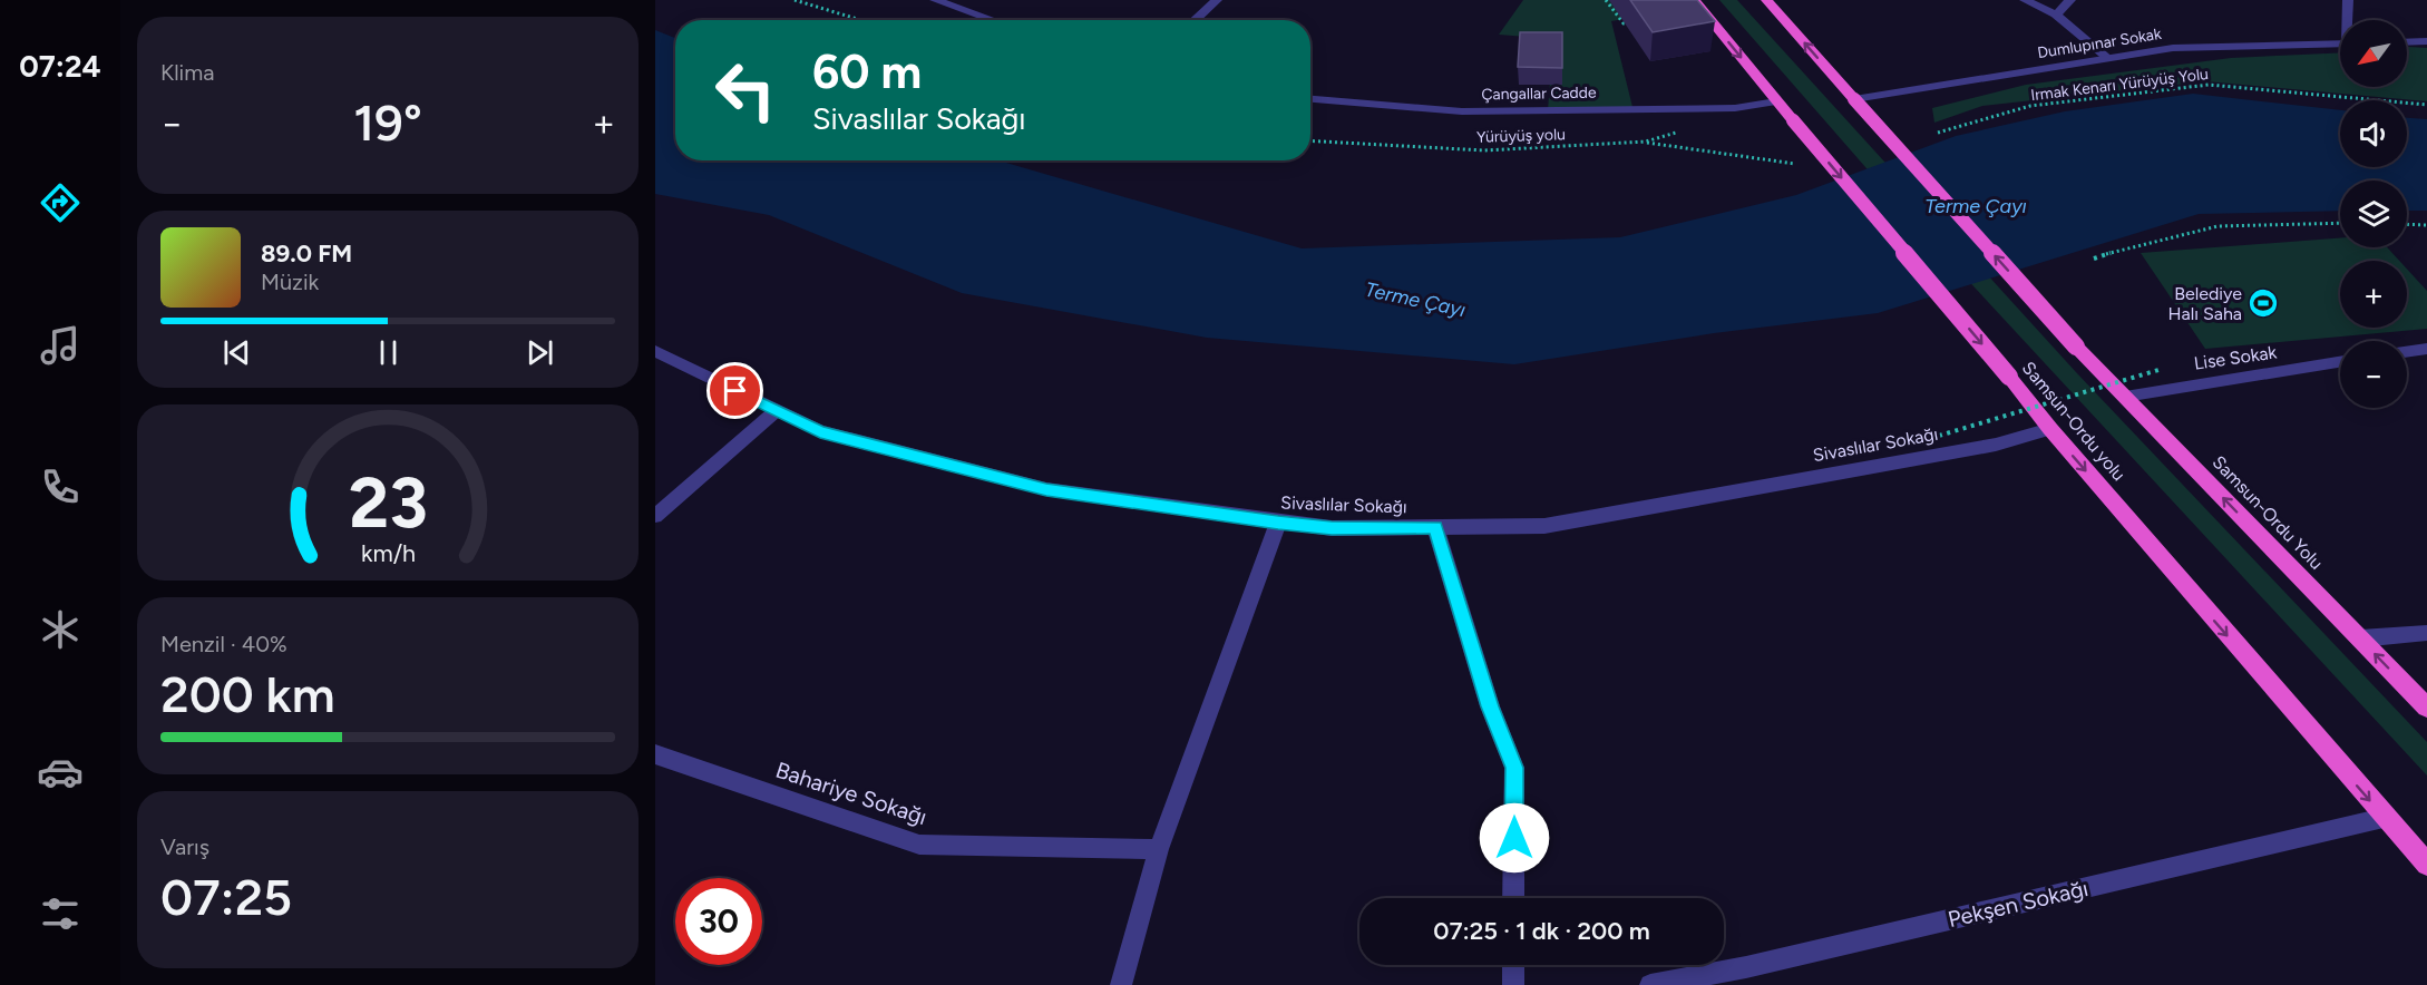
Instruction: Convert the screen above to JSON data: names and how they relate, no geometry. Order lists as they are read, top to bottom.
{
  "streets": {
    "highway": ["Samsun-Ordu yolu", "Samsun-Ordu Yolu"],
    "street": [
      "Dumlupınar Sokak",
      "Çangallar Cadde",
      "Lise Sokak",
      "Sivaslılar Sokağı",
      "Bahariye Sokağı",
      "Pekşen Sokağı"
    ],
    "path": ["Irmak Kenarı Yürüyüş Yolu", "Yürüyüş yolu"]
  },
  "crossings": [
    ["Dumlupınar Sokak", "Samsun-Ordu Yolu"],
    ["Çangallar Cadde", "Samsun-Ordu yolu"],
    ["Lise Sokak", "Samsun-Ordu Yolu"],
    ["Samsun-Ordu yolu", "Sivaslılar Sokağı"],
    ["Samsun-Ordu yolu", "Pekşen Sokağı"]
  ],
  "one_way": ["Samsun-Ordu yolu", "Samsun-Ordu Yolu"],
  "water": ["Terme Çayı"],
  "places": {
    "sports": ["Belediye Halı Saha"]
  },
  "north": "bottom left",
  "page": {
    "tabs": "07:24",
    "tile": [
      "Klima",
      ["Menzil · 40%", "200 km"],
      ["Varış", "07:25"]
    ],
    "map_buttons": ["+", "−"],
    "turn": ["60 m", "Sivaslılar Sokağı"],
    "heat": ["−", "19°", "+"],
    "song": ["89.0 FM", "Müzik"],
    "limit": "30",
    "trip": "07:25 · 1 dk · 200 m",
    "gauge": ["23", "km/h"]
  }
}
